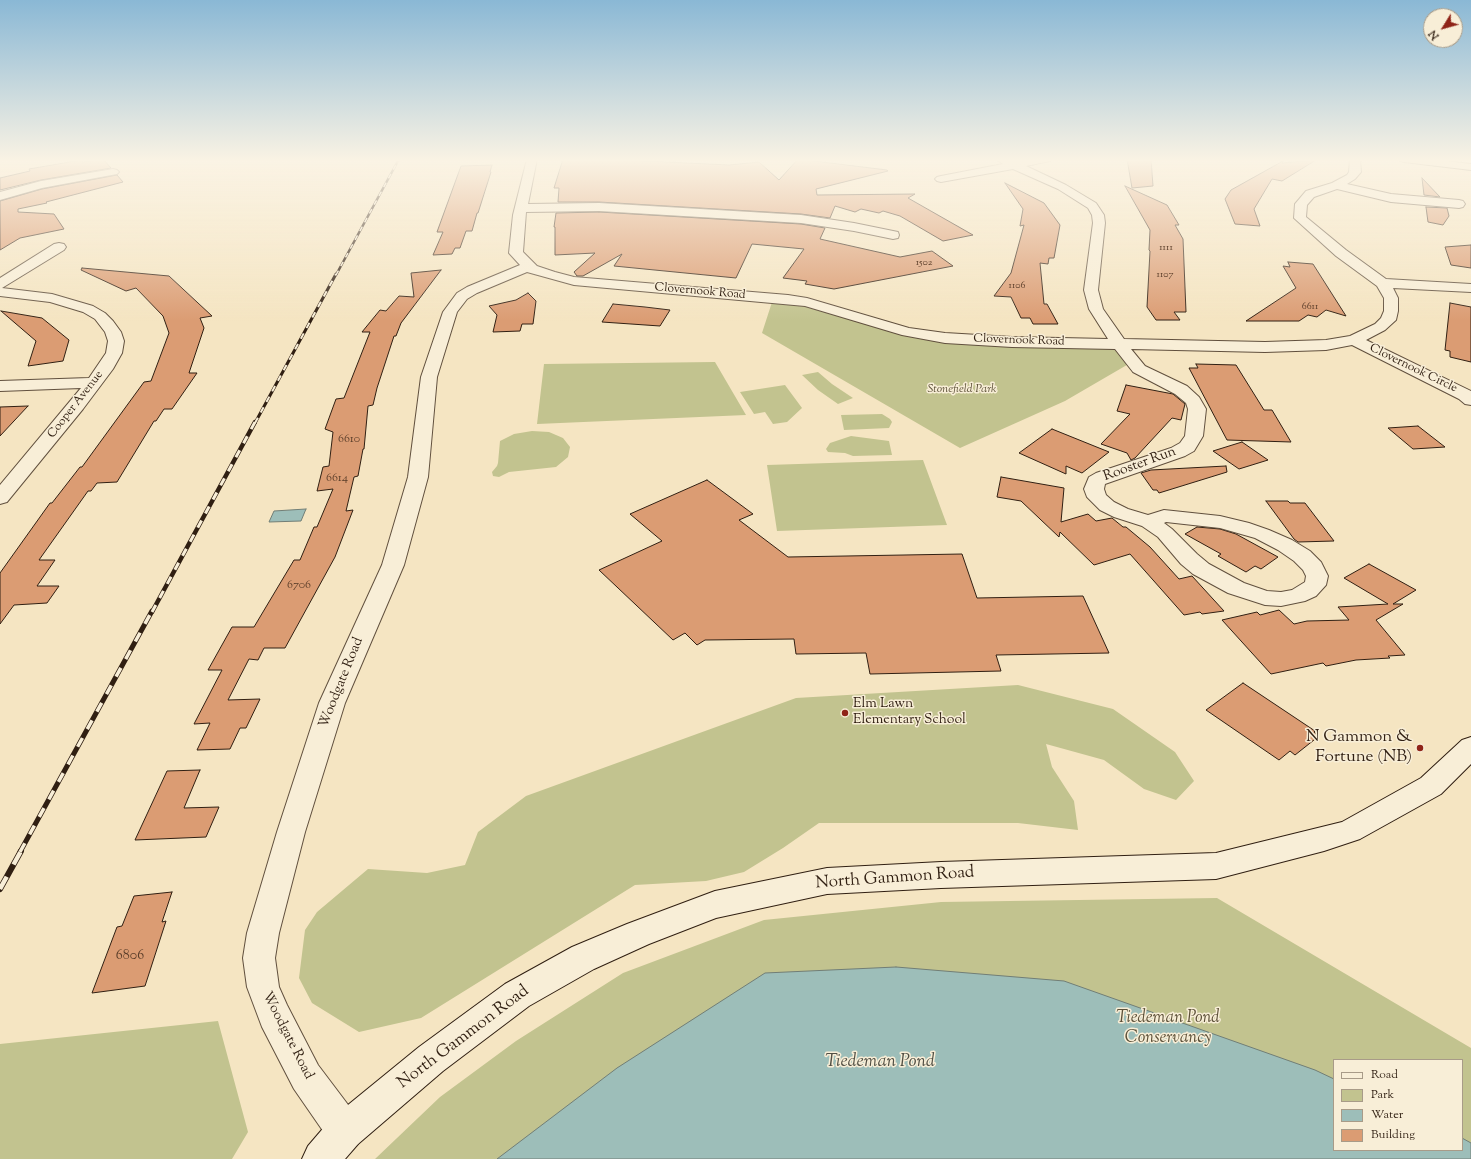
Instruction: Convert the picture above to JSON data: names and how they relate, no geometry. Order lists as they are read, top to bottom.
{
  "streets": {
    "street": [
      "Clovernook Road",
      "Clovernook Circle",
      "Cooper Avenue",
      "Rooster Run",
      "Woodgate Road",
      "North Gammon Road"
    ]
  },
  "crossings": [
    ["Clovernook Road", "Clovernook Circle"],
    ["Clovernook Road", "Rooster Run"],
    ["Clovernook Road", "Woodgate Road"],
    ["Woodgate Road", "North Gammon Road"]
  ],
  "water": ["Tiedeman Pond"],
  "parks": ["Stonefield Park", "Tiedeman Pond Conservancy"],
  "places": ["Elm Lawn Elementary School", "N Gammon & Fortune (NB)"],
  "house_numbers": [
    "1111",
    "1502",
    "1107",
    "1106",
    "6611",
    "6610",
    "6614",
    "6706",
    "6806"
  ],
  "legend": [
    "Road",
    "Park",
    "Water",
    "Building"
  ],
  "north": "bottom left"
}
